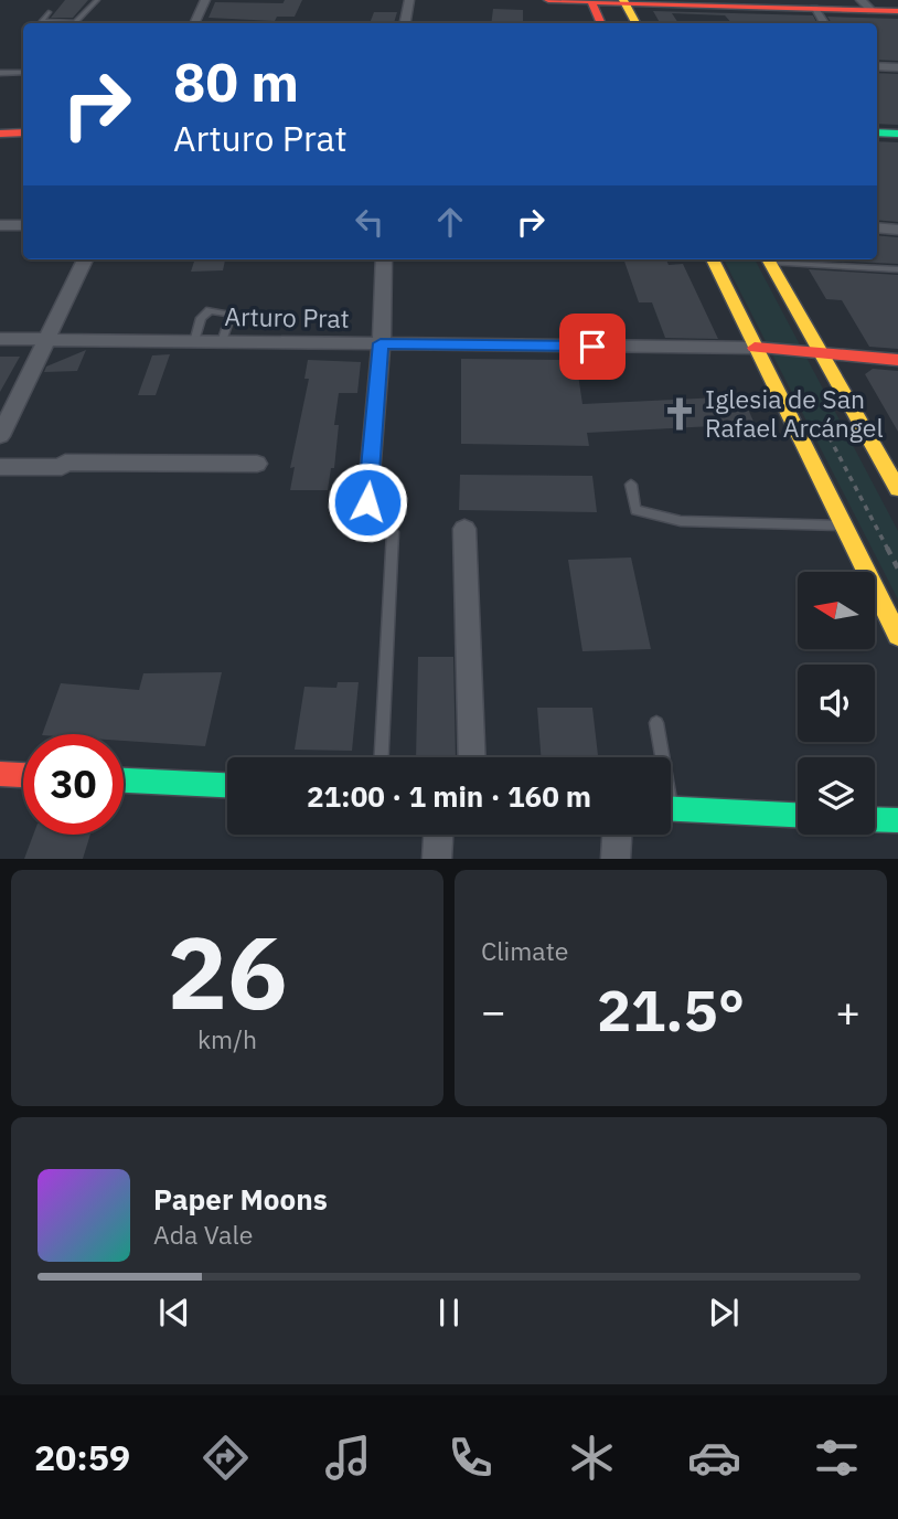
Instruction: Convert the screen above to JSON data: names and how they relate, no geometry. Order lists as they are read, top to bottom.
{
  "streets": {
    "main road": ["Arturo Prat"]
  },
  "places": {
    "church": ["Iglesia de San Rafael Arcángel"]
  },
  "north": "left",
  "page": {
    "turn": ["80 m", "Arturo Prat"],
    "limit": "30",
    "trip": "21:00 · 1 min · 160 m",
    "tile": [
      ["26", "km/h"],
      "Climate"
    ],
    "heat": ["−", "21.5°", "+"],
    "song": ["Paper Moons", "Ada Vale"],
    "tabs": "20:59"
  }
}
